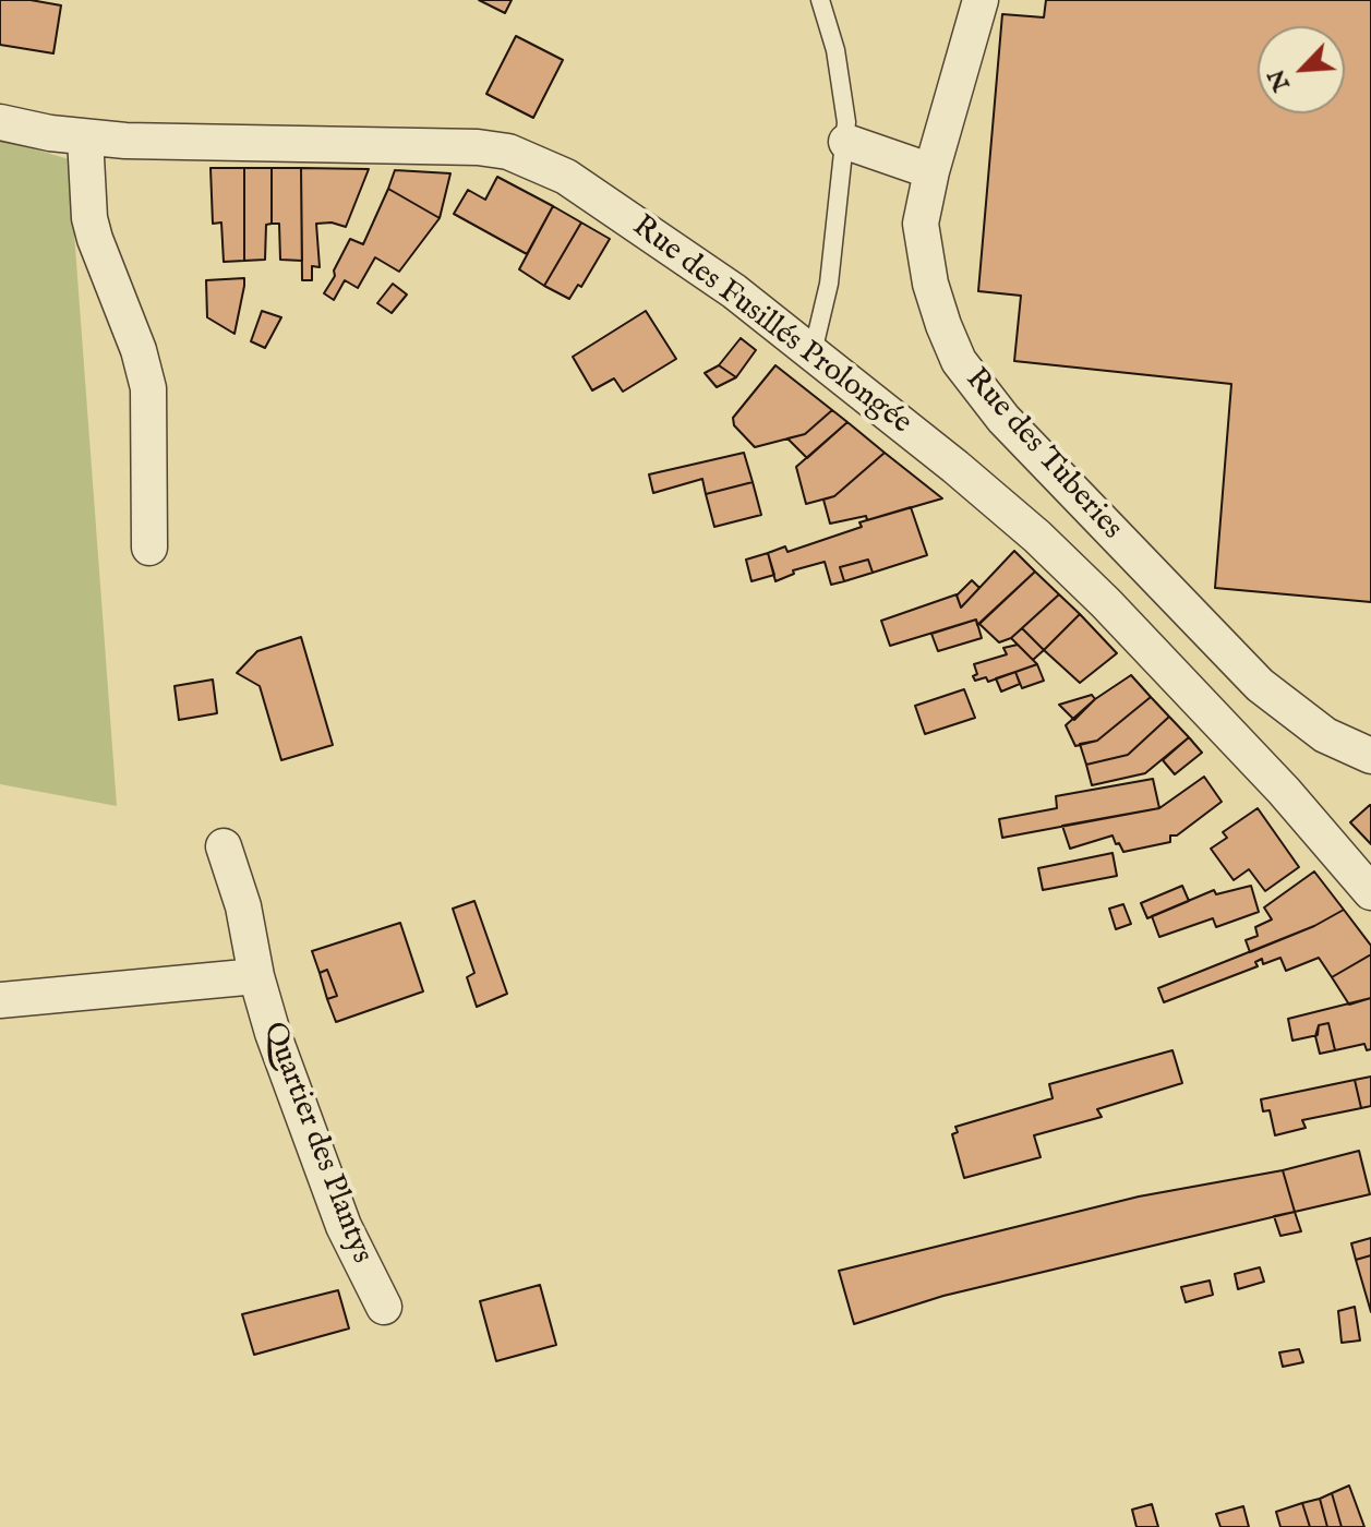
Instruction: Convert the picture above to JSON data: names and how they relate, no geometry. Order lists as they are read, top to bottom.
{
  "streets": {
    "street": ["Rue des Fusillés Prolongée", "Rue des Tuberies", "Quartier des Plantys"]
  },
  "north": "bottom left"
}
